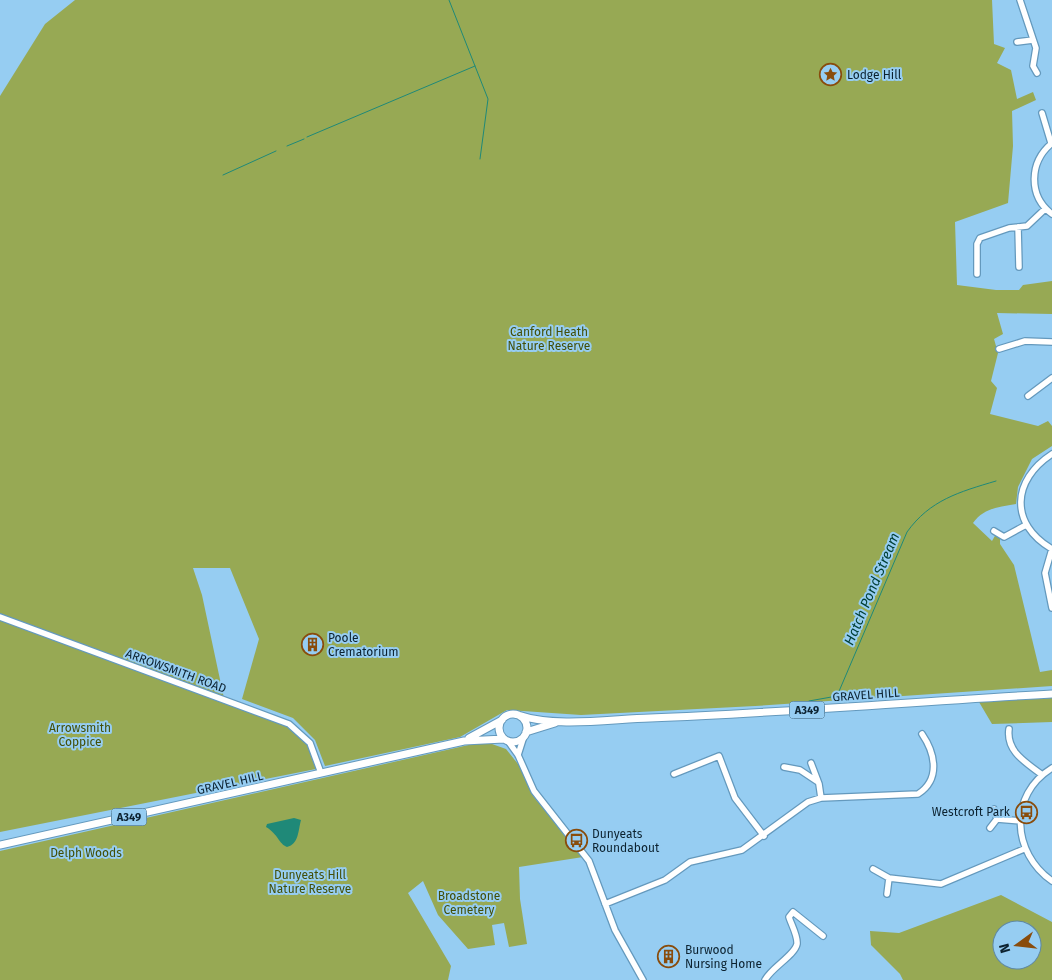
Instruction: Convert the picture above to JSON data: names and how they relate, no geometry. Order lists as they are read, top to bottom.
{
  "streets": {
    "main road": ["GRAVEL HILL", "A349"],
    "street": ["ARROWSMITH ROAD"]
  },
  "crossings": [
    ["ARROWSMITH ROAD", "GRAVEL HILL"]
  ],
  "water": ["Hatch Pond Stream"],
  "parks": [
    "Canford Heath Nature Reserve",
    "Arrowsmith Coppice",
    "Delph Woods",
    "Dunyeats Hill Nature Reserve",
    "Broadstone Cemetery"
  ],
  "places": {
    "place": ["Lodge Hill"],
    "building": ["Poole Crematorium", "Burwood Nursing Home"],
    "bus stop": ["Westcroft Park", "Dunyeats Roundabout"]
  },
  "north": "left"
}
